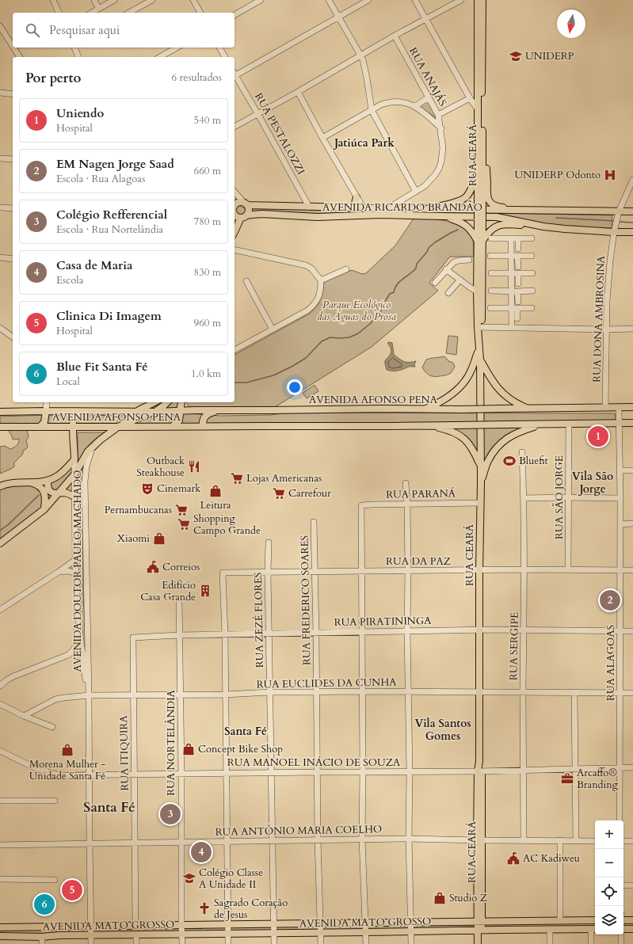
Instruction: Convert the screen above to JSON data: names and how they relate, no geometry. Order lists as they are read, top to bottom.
{
  "streets": {
    "main road": [
      "RUA CEARÁ",
      "AVENIDA RICARDO BRANDÃO",
      "AVENIDA AFONSO PENA",
      "AVENIDA MATO GROSSO"
    ],
    "street": [
      "RUA ANAJÁS",
      "RUA PESTALOZZI",
      "RUA DONA AMBROSINA",
      "RUA PARANÁ",
      "RUA SÃO JORGE",
      "RUA DA PAZ",
      "AVENIDA DOUTOR PAULO MACHADO",
      "RUA FREDERICO SOARES",
      "RUA ZEZÉ FLORES",
      "RUA PIRATININGA",
      "RUA SERGIPE",
      "RUA ALAGOAS",
      "RUA EUCLIDES DA CUNHA",
      "RUA NORTELÂNDIA",
      "RUA ITIQUIRA",
      "RUA MANOEL INÁCIO DE SOUZA",
      "RUA ANTÔNIO MARIA COELHO"
    ]
  },
  "crossings": [
    ["RUA ANAJÁS", "AVENIDA RICARDO BRANDÃO"],
    ["RUA PESTALOZZI", "AVENIDA RICARDO BRANDÃO"],
    ["RUA CEARÁ", "RUA PARANÁ"],
    ["RUA CEARÁ", "RUA DA PAZ"],
    ["RUA CEARÁ", "RUA PIRATININGA"],
    ["RUA CEARÁ", "RUA EUCLIDES DA CUNHA"],
    ["RUA CEARÁ", "RUA MANOEL INÁCIO DE SOUZA"],
    ["RUA CEARÁ", "RUA ANTÔNIO MARIA COELHO"],
    ["RUA CEARÁ", "AVENIDA MATO GROSSO"],
    ["AVENIDA RICARDO BRANDÃO", "RUA DONA AMBROSINA"],
    ["RUA DONA AMBROSINA", "AVENIDA AFONSO PENA"],
    ["AVENIDA AFONSO PENA", "RUA SÃO JORGE"],
    ["AVENIDA AFONSO PENA", "RUA ALAGOAS"],
    ["RUA PARANÁ", "RUA DA PAZ"],
    ["RUA SÃO JORGE", "RUA DA PAZ"],
    ["RUA DA PAZ", "RUA FREDERICO SOARES"],
    ["RUA DA PAZ", "RUA ZEZÉ FLORES"],
    ["RUA DA PAZ", "RUA PIRATININGA"],
    ["RUA DA PAZ", "RUA SERGIPE"],
    ["RUA DA PAZ", "RUA ALAGOAS"],
    ["AVENIDA DOUTOR PAULO MACHADO", "RUA EUCLIDES DA CUNHA"],
    ["RUA FREDERICO SOARES", "RUA PIRATININGA"],
    ["RUA FREDERICO SOARES", "RUA EUCLIDES DA CUNHA"],
    ["RUA FREDERICO SOARES", "RUA MANOEL INÁCIO DE SOUZA"],
    ["RUA FREDERICO SOARES", "RUA ANTÔNIO MARIA COELHO"],
    ["RUA FREDERICO SOARES", "AVENIDA MATO GROSSO"],
    ["RUA ZEZÉ FLORES", "RUA PIRATININGA"],
    ["RUA ZEZÉ FLORES", "RUA EUCLIDES DA CUNHA"],
    ["RUA ZEZÉ FLORES", "RUA MANOEL INÁCIO DE SOUZA"],
    ["RUA ZEZÉ FLORES", "RUA ANTÔNIO MARIA COELHO"],
    ["RUA ZEZÉ FLORES", "AVENIDA MATO GROSSO"],
    ["RUA PIRATININGA", "RUA SERGIPE"],
    ["RUA PIRATININGA", "RUA ALAGOAS"],
    ["RUA PIRATININGA", "RUA NORTELÂNDIA"],
    ["RUA PIRATININGA", "RUA ITIQUIRA"],
    ["RUA SERGIPE", "RUA EUCLIDES DA CUNHA"],
    ["RUA SERGIPE", "RUA MANOEL INÁCIO DE SOUZA"],
    ["RUA SERGIPE", "RUA ANTÔNIO MARIA COELHO"],
    ["RUA ALAGOAS", "RUA EUCLIDES DA CUNHA"],
    ["RUA ALAGOAS", "RUA MANOEL INÁCIO DE SOUZA"],
    ["RUA EUCLIDES DA CUNHA", "RUA NORTELÂNDIA"],
    ["RUA EUCLIDES DA CUNHA", "RUA ITIQUIRA"],
    ["RUA NORTELÂNDIA", "RUA MANOEL INÁCIO DE SOUZA"],
    ["RUA NORTELÂNDIA", "RUA ANTÔNIO MARIA COELHO"],
    ["RUA NORTELÂNDIA", "AVENIDA MATO GROSSO"],
    ["RUA ITIQUIRA", "RUA MANOEL INÁCIO DE SOUZA"],
    ["RUA ITIQUIRA", "RUA ANTÔNIO MARIA COELHO"],
    ["RUA ITIQUIRA", "AVENIDA MATO GROSSO"]
  ],
  "districts": [
    "Jatiúca Park",
    "Vila São Jorge",
    "Vila Santos Gomes",
    "Santa Fé",
    "Santa Fé"
  ],
  "parks": ["Parque Ecológico das Águas do Prosa"],
  "places": {
    "school or university": ["UNIDERP", "Colégio Classe A Unidade II"],
    "hospital": ["UNIDERP Odonto"],
    "sports": ["Bluefit"],
    "restaurant": ["Outback Steakhouse"],
    "supermarket": [
      "Lojas Americanas",
      "Carrefour",
      "Pernambucanas",
      "Shopping Campo Grande"
    ],
    "theatre": ["Cinemark"],
    "shop": [
      "Leitura",
      "Xiaomi",
      "Concept Bike Shop",
      "Morena Mulher - Unidade Santa Fé",
      "Studio Z"
    ],
    "public building": ["Correios", "AC Kadiweu"],
    "building": ["Edifício Casa Grande"],
    "office": ["Arcaffo® Branding"],
    "church": ["Sagrado Coração de Jesus"]
  },
  "north": "bottom",
  "page": {
    "search": "Pesquisar aqui",
    "heading": ["Por perto", "6 resultados"],
    "list": [
      {
        "mark": "1",
        "name": "Uniendo",
        "note": "Hospital",
        "value": "540 m"
      },
      {
        "mark": "2",
        "name": "EM Nagen Jorge Saad",
        "note": "Escola · Rua Alagoas",
        "value": "660 m"
      },
      {
        "mark": "3",
        "name": "Colégio Refferencial",
        "note": "Escola · Rua Nortelândia",
        "value": "780 m"
      },
      {
        "mark": "4",
        "name": "Casa de Maria",
        "note": "Escola",
        "value": "830 m"
      },
      {
        "mark": "5",
        "name": "Clinica Di Imagem",
        "note": "Hospital",
        "value": "960 m"
      },
      {
        "mark": "6",
        "name": "Blue Fit Santa Fé",
        "note": "Local",
        "value": "1.0 km"
      }
    ],
    "pins": [
      "1",
      "2",
      "3",
      "4",
      "5",
      "6"
    ],
    "map_buttons": ["+", "−"]
  }
}
